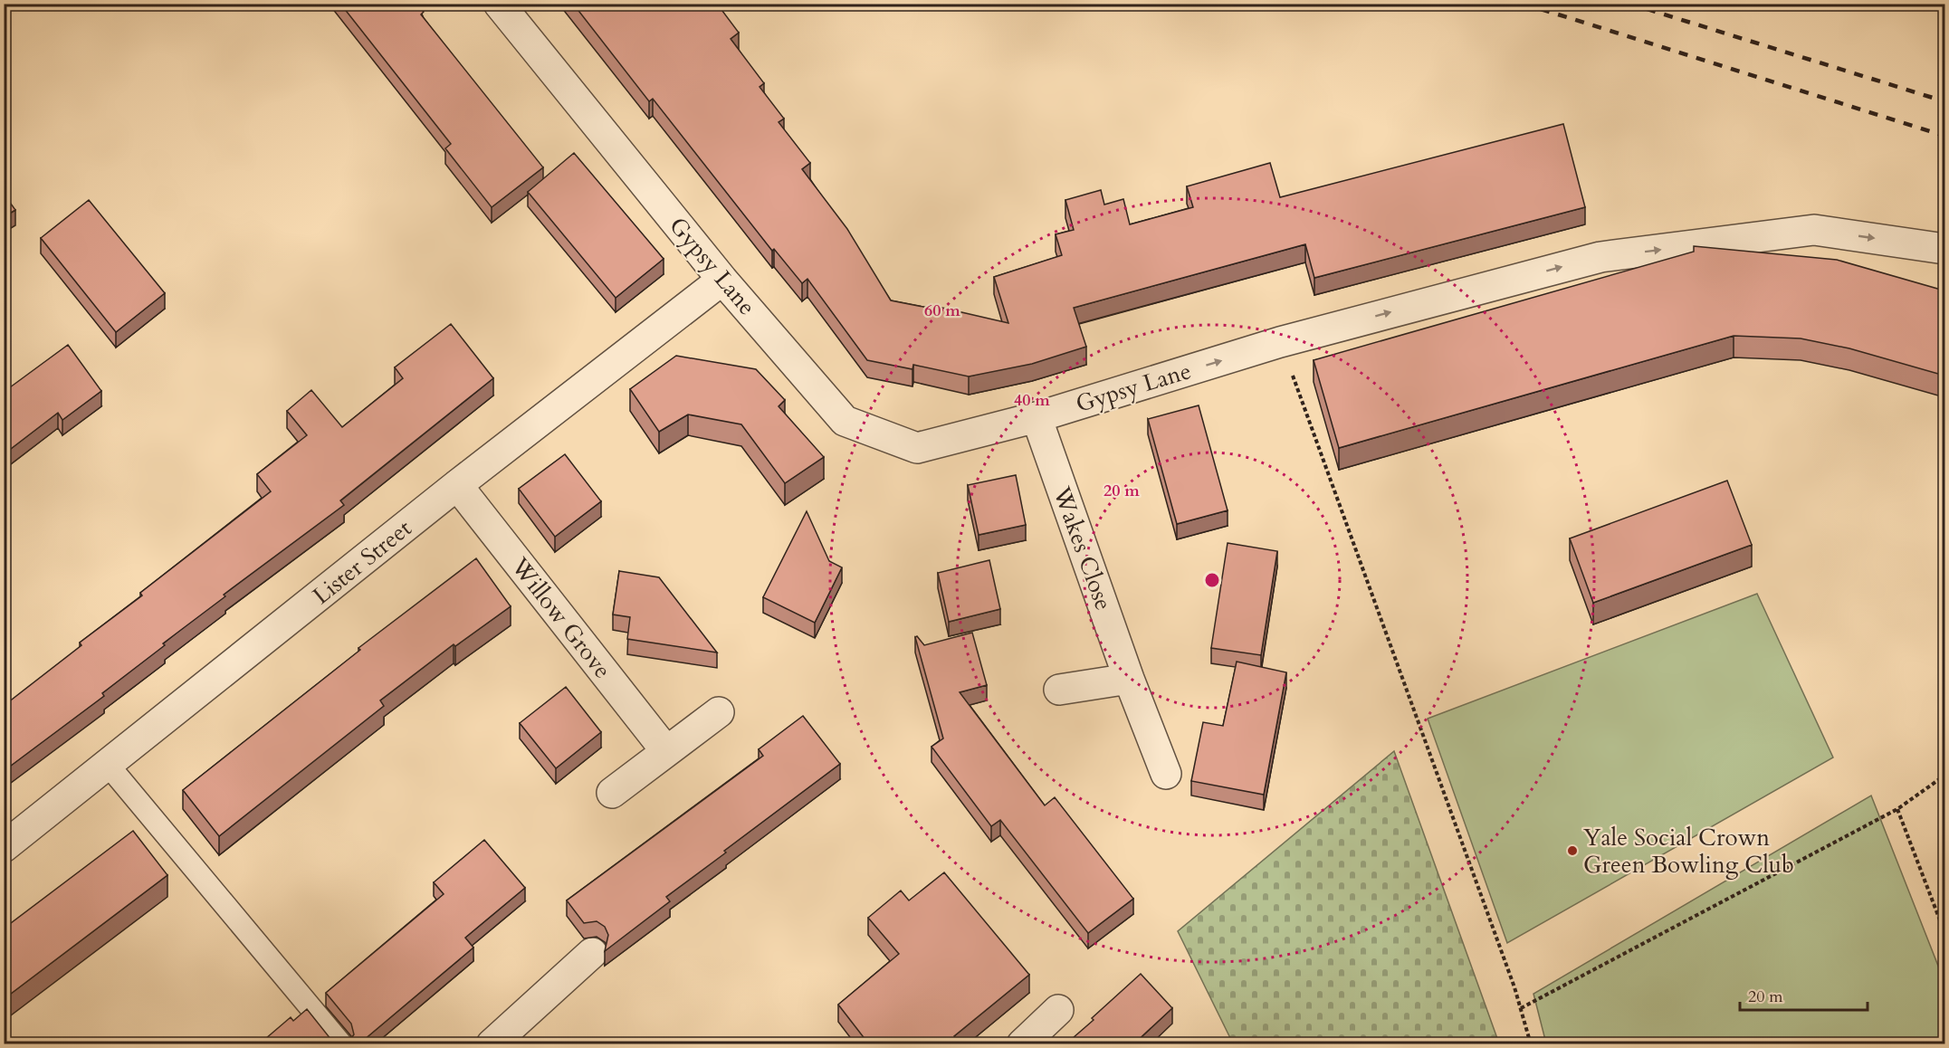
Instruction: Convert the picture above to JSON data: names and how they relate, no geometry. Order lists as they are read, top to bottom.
{
  "streets": {
    "street": [
      "Gypsy Lane",
      "Wakes Close",
      "Lister Street",
      "Willow Grove"
    ]
  },
  "crossings": [
    ["Gypsy Lane", "Wakes Close"],
    ["Gypsy Lane", "Lister Street"],
    ["Lister Street", "Willow Grove"]
  ],
  "one_way": ["Gypsy Lane"],
  "places": ["Yale Social Crown Green Bowling Club"],
  "scale_bar": "20 m",
  "rings": ["60 m", "40 m", "20 m"]
}
